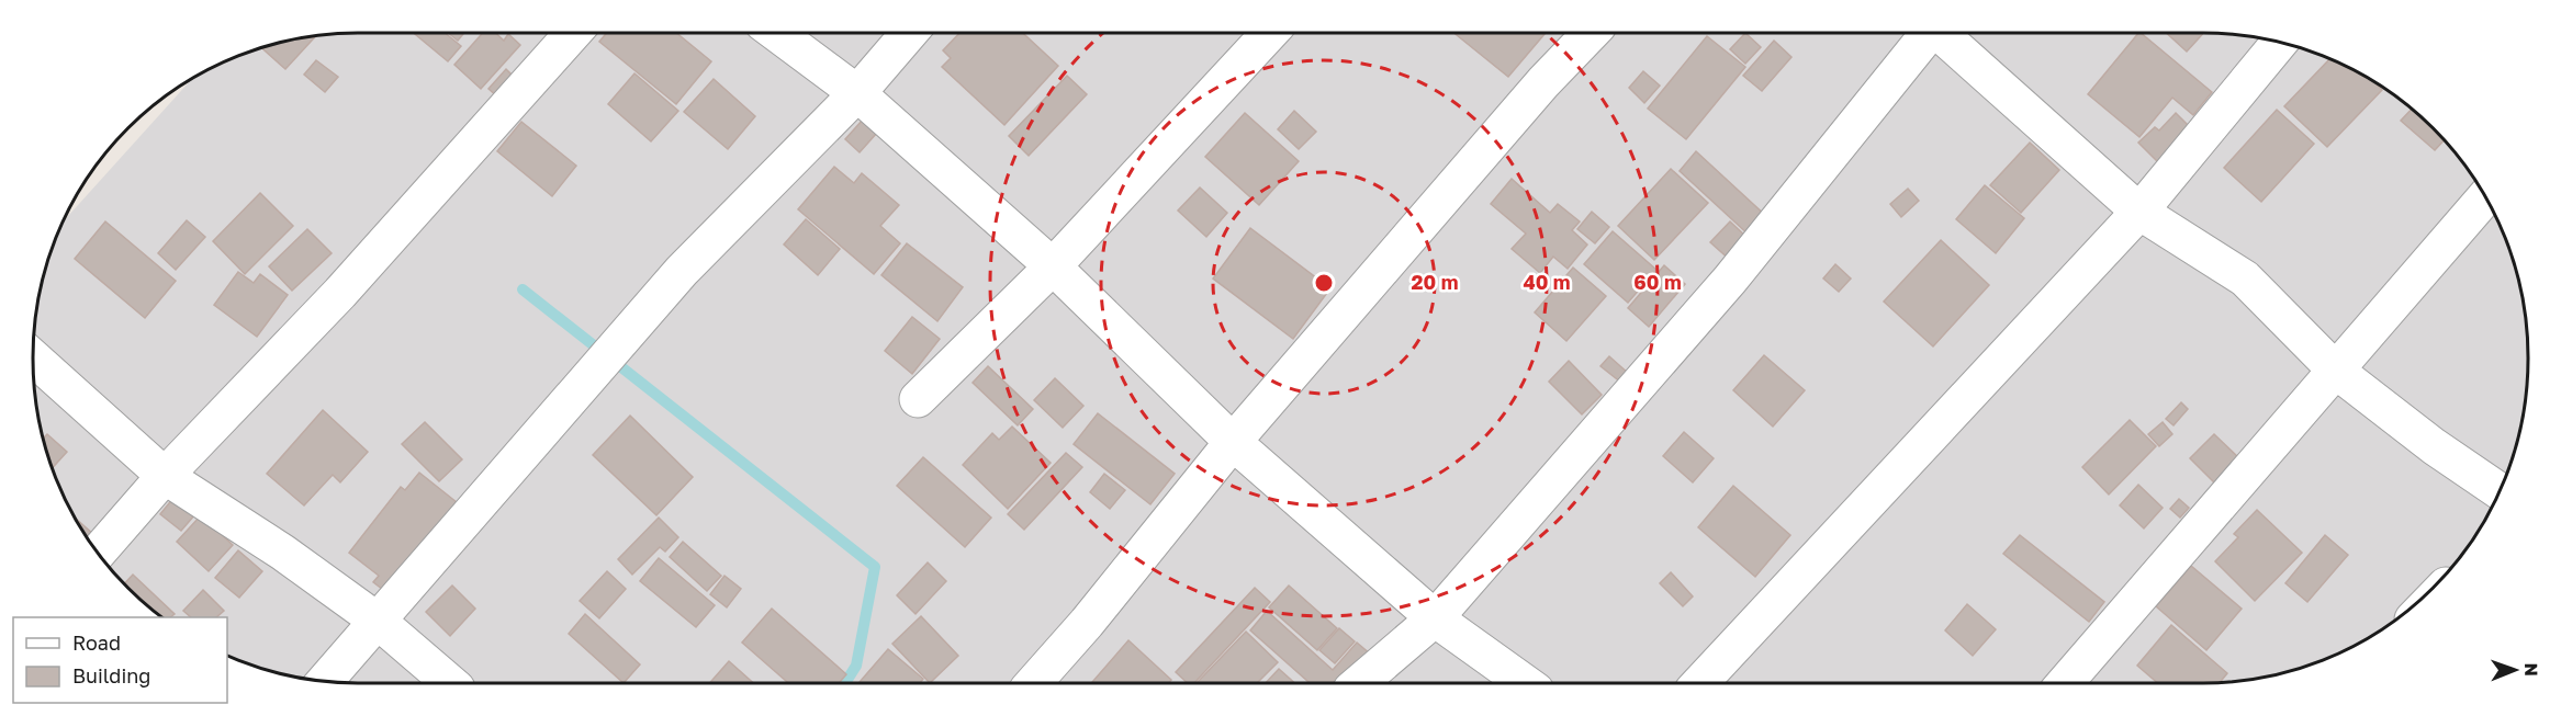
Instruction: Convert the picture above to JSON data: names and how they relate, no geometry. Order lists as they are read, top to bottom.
{
  "legend": ["Road", "Building"],
  "north": "right",
  "rings": ["20 m", "40 m", "60 m"]
}
